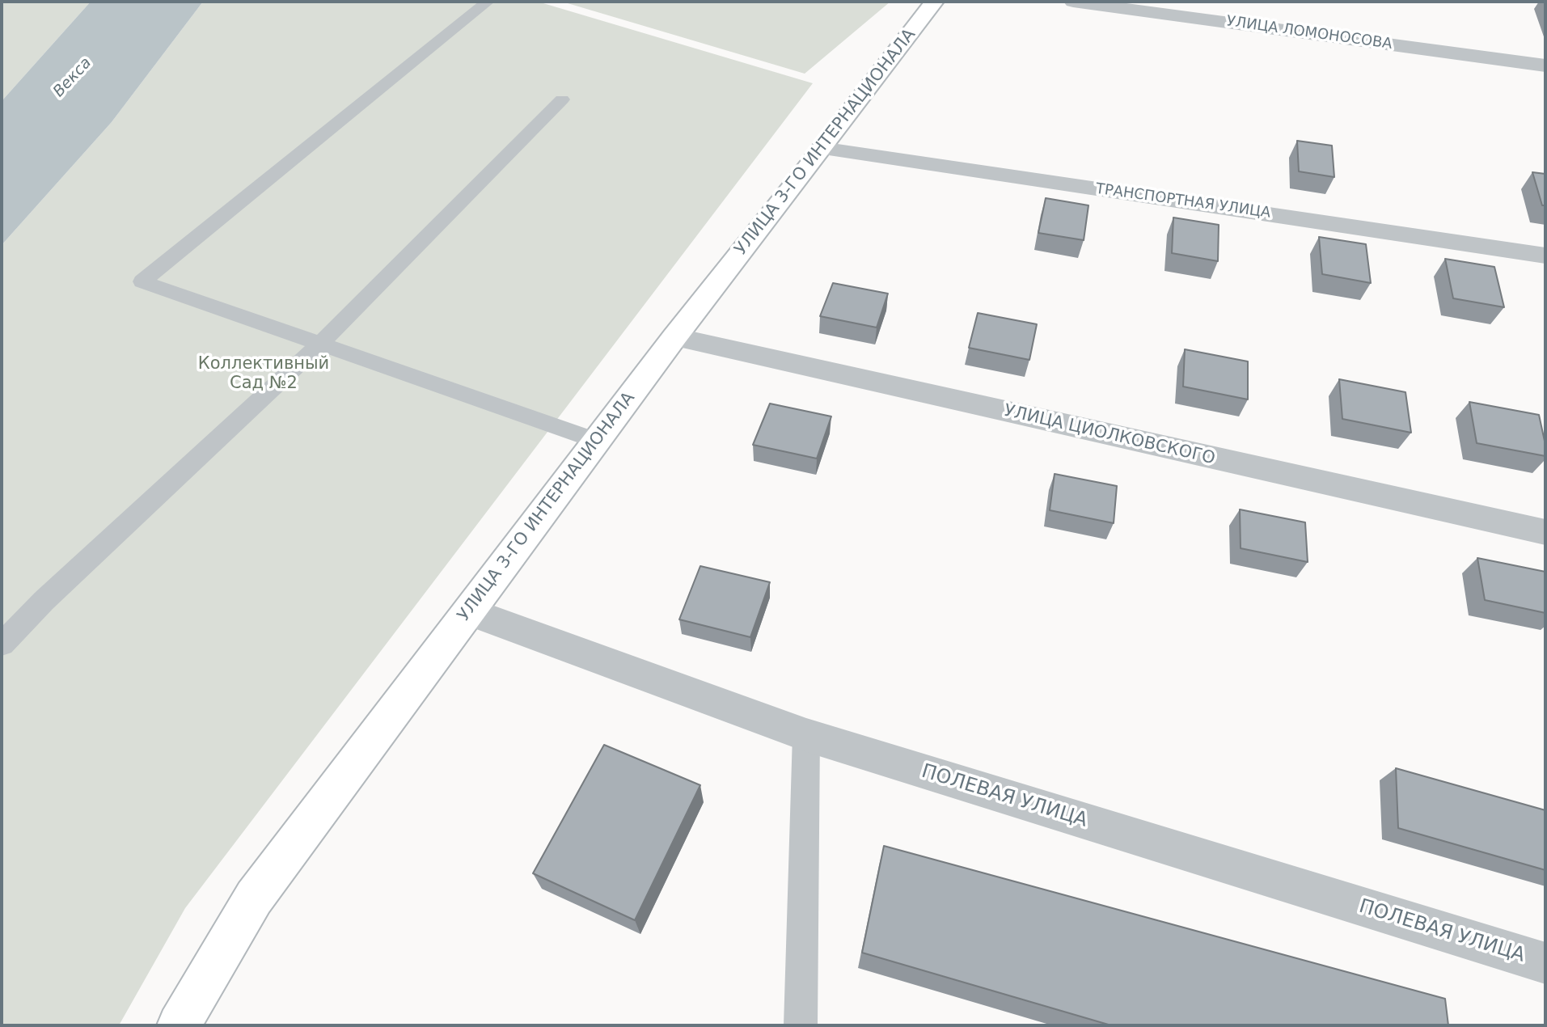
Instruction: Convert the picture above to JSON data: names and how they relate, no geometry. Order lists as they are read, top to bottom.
{
  "streets": {
    "main road": ["УЛИЦА 3-ГО ИНТЕРНАЦИОНАЛА"],
    "street": [
      "УЛИЦА ЛОМОНОСОВА",
      "ТРАНСПОРТНАЯ УЛИЦА",
      "УЛИЦА ЦИОЛКОВСКОГО",
      "ПОЛЕВАЯ УЛИЦА"
    ]
  },
  "crossings": [
    ["УЛИЦА 3-ГО ИНТЕРНАЦИОНАЛА", "ТРАНСПОРТНАЯ УЛИЦА"],
    ["УЛИЦА 3-ГО ИНТЕРНАЦИОНАЛА", "УЛИЦА ЦИОЛКОВСКОГО"],
    ["УЛИЦА 3-ГО ИНТЕРНАЦИОНАЛА", "ПОЛЕВАЯ УЛИЦА"]
  ],
  "water": ["Векса"],
  "parks": ["Коллективный Сад №2"]
}
